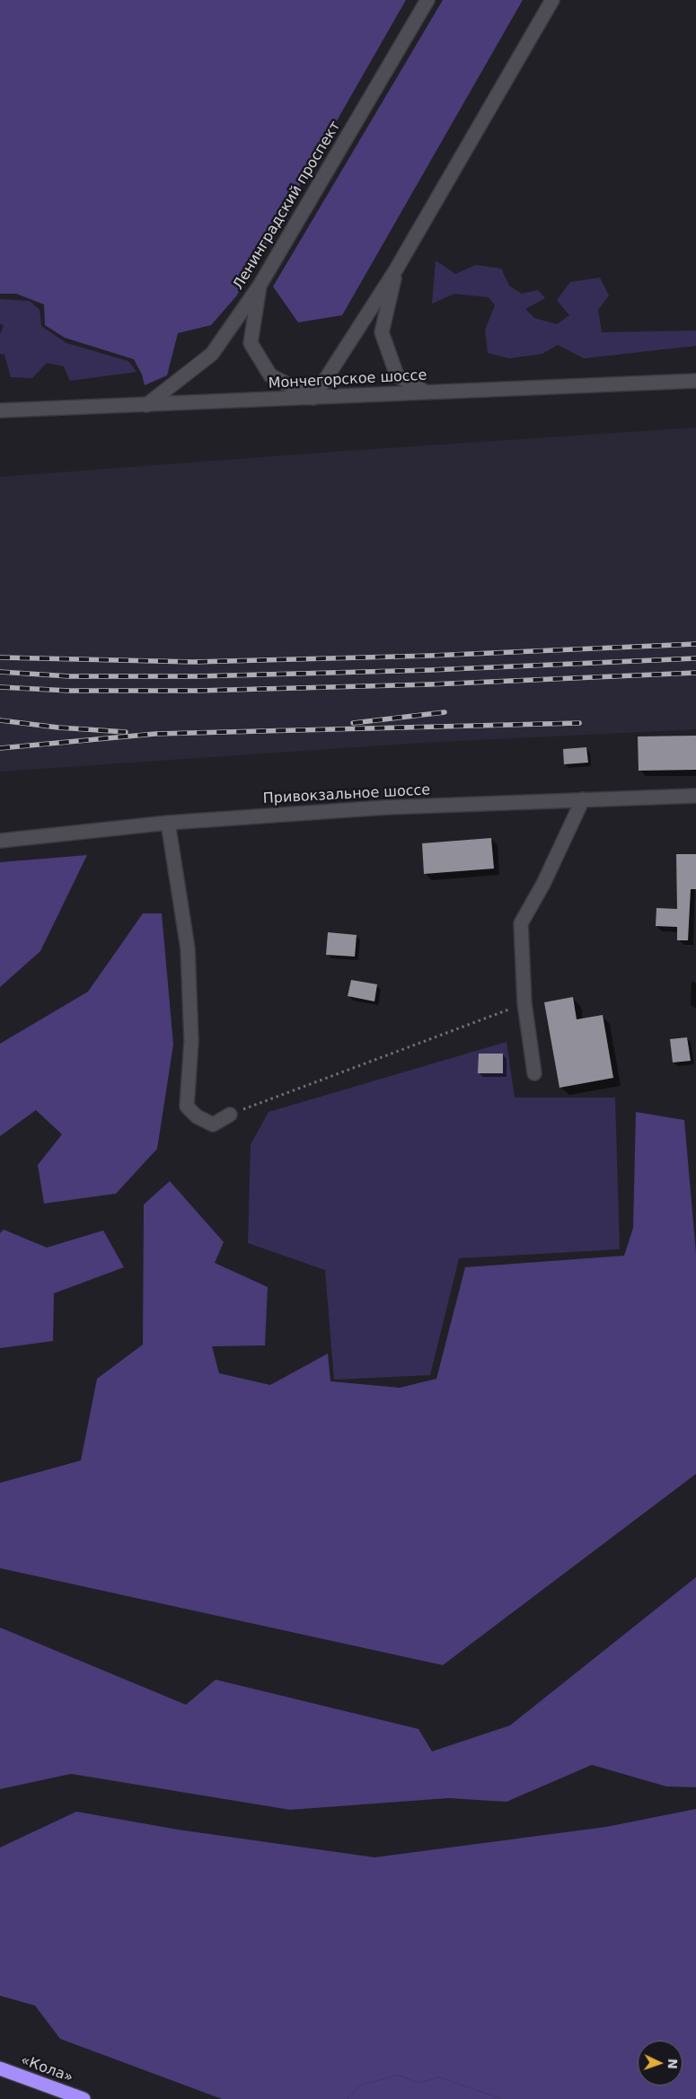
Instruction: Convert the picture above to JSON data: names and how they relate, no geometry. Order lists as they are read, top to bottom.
{
  "streets": {
    "highway": ["«Кола»"],
    "street": ["Ленинградский проспект", "Мончегорское шоссе", "Привокзальное шоссе"]
  },
  "crossings": [
    ["Ленинградский проспект", "Мончегорское шоссе"]
  ],
  "north": "right"
}
